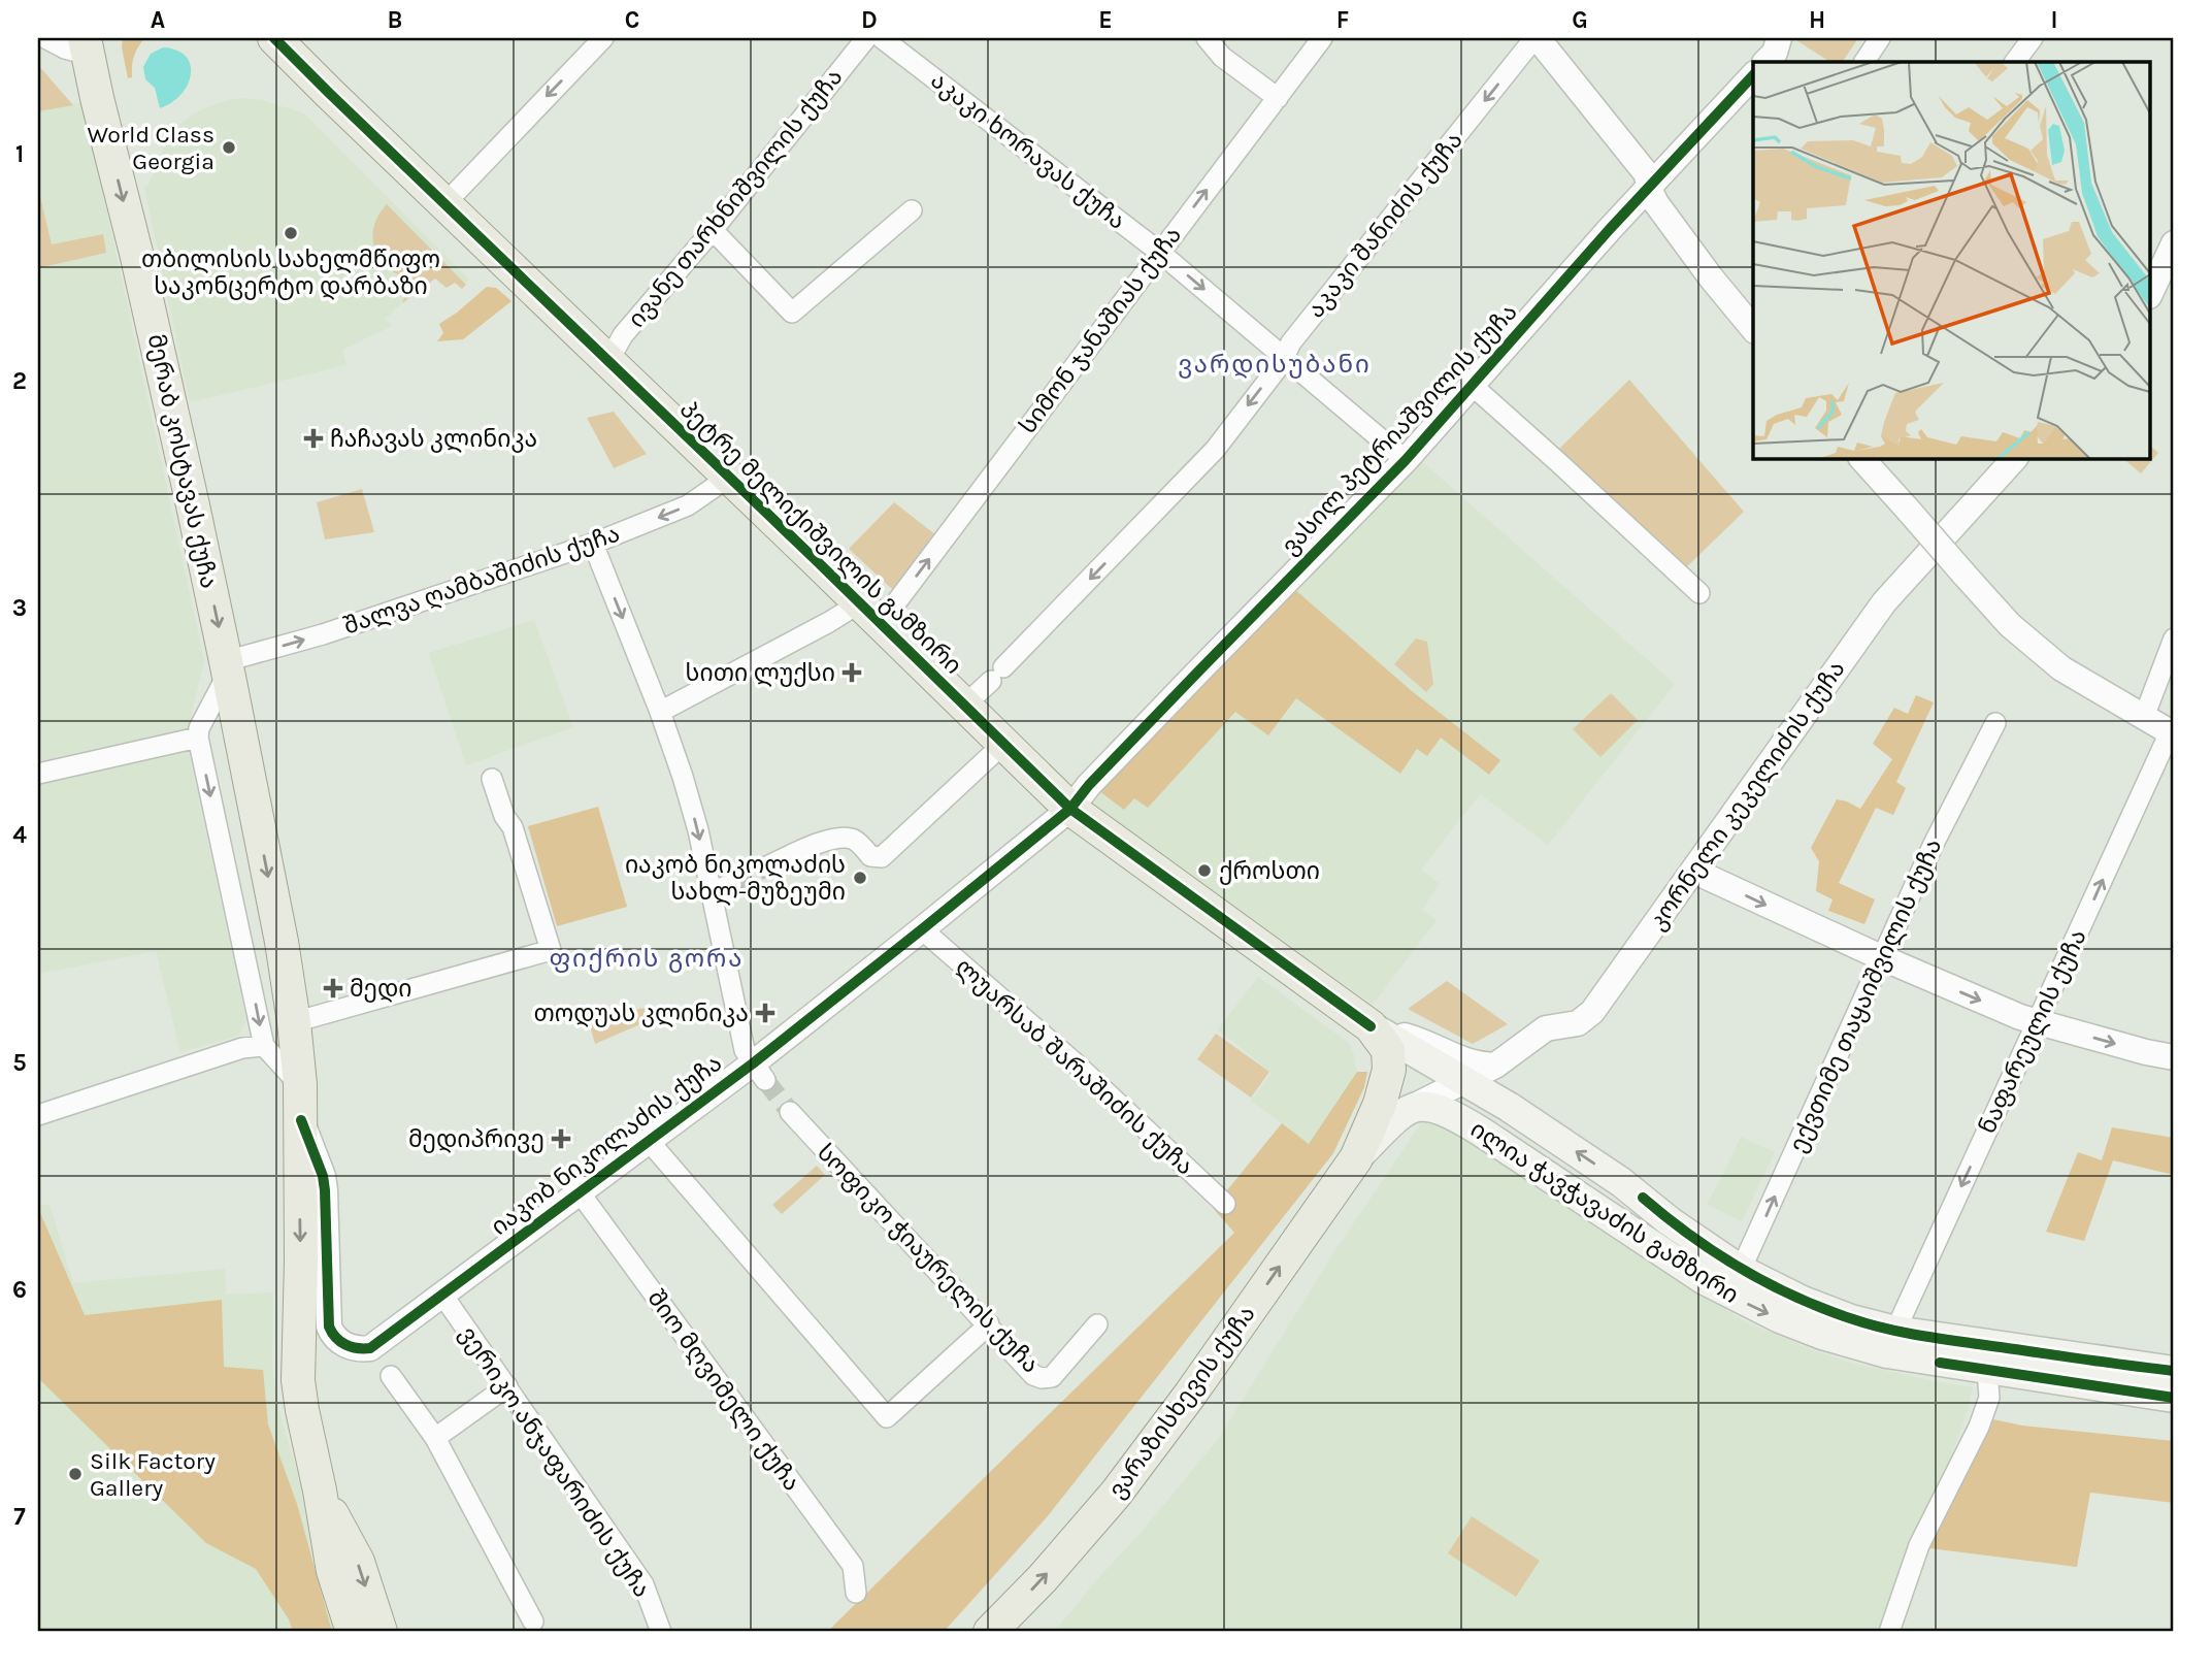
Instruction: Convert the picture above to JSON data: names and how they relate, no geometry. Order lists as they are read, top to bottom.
{
  "streets": {
    "main road": [
      "მერაბ კოსტავას ქუჩა",
      "პეტრე მელიქიშვილის გამზირი",
      "ილია ჭავჭავაძის გამზირი",
      "ვარაზისხევის ქუჩა"
    ],
    "street": [
      "აკაკი ხორავას ქუჩა",
      "ივანე თარხნიშვილის ქუჩა",
      "აკაკი შანიძის ქუჩა",
      "სიმონ ჯანაშიას ქუჩა",
      "ვასილ პეტრიაშვილის ქუჩა",
      "შალვა ღამბაშიძის ქუჩა",
      "კორნელი კეკელიძის ქუჩა",
      "ექვთიმე თაყაიშვილის ქუჩა",
      "ნაფარეულის ქუჩა",
      "ლუარსაბ შარაშიძის ქუჩა",
      "იაკობ ნიკოლაძის ქუჩა",
      "სოფიკო ჭიაურელის ქუჩა",
      "შიო მღვიმელი ქუჩა",
      "ვერიკო ანჯაფარიძის ქუჩა"
    ]
  },
  "crossings": [
    ["აკაკი ხორავას ქუჩა", "აკაკი შანიძის ქუჩა"],
    ["აკაკი ხორავას ქუჩა", "სიმონ ჯანაშიას ქუჩა"],
    ["აკაკი ხორავას ქუჩა", "ვასილ პეტრიაშვილის ქუჩა"],
    ["ივანე თარხნიშვილის ქუჩა", "პეტრე მელიქიშვილის გამზირი"],
    ["აკაკი შანიძის ქუჩა", "პეტრე მელიქიშვილის გამზირი"],
    ["სიმონ ჯანაშიას ქუჩა", "პეტრე მელიქიშვილის გამზირი"],
    ["ვასილ პეტრიაშვილის ქუჩა", "პეტრე მელიქიშვილის გამზირი"],
    ["ვასილ პეტრიაშვილის ქუჩა", "იაკობ ნიკოლაძის ქუჩა"],
    ["მერაბ კოსტავას ქუჩა", "შალვა ღამბაშიძის ქუჩა"],
    ["მერაბ კოსტავას ქუჩა", "იაკობ ნიკოლაძის ქუჩა"],
    ["პეტრე მელიქიშვილის გამზირი", "შალვა ღამბაშიძის ქუჩა"],
    ["პეტრე მელიქიშვილის გამზირი", "კორნელი კეკელიძის ქუჩა"],
    ["პეტრე მელიქიშვილის გამზირი", "იაკობ ნიკოლაძის ქუჩა"],
    ["პეტრე მელიქიშვილის გამზირი", "ილია ჭავჭავაძის გამზირი"],
    ["პეტრე მელიქიშვილის გამზირი", "ვარაზისხევის ქუჩა"],
    ["კორნელი კეკელიძის ქუჩა", "ილია ჭავჭავაძის გამზირი"],
    ["კორნელი კეკელიძის ქუჩა", "ვარაზისხევის ქუჩა"],
    ["ექვთიმე თაყაიშვილის ქუჩა", "ილია ჭავჭავაძის გამზირი"],
    ["ნაფარეულის ქუჩა", "ილია ჭავჭავაძის გამზირი"],
    ["ლუარსაბ შარაშიძის ქუჩა", "იაკობ ნიკოლაძის ქუჩა"],
    ["იაკობ ნიკოლაძის ქუჩა", "შიო მღვიმელი ქუჩა"],
    ["იაკობ ნიკოლაძის ქუჩა", "ვერიკო ანჯაფარიძის ქუჩა"],
    ["ილია ჭავჭავაძის გამზირი", "ვარაზისხევის ქუჩა"]
  ],
  "one_way": [
    "აკაკი შანიძის ქუჩა",
    "სიმონ ჯანაშიას ქუჩა",
    "მერაბ კოსტავას ქუჩა",
    "ექვთიმე თაყაიშვილის ქუჩა",
    "ვარაზისხევის ქუჩა"
  ],
  "districts": ["ვარდისუბანი", "ფიქრის გორა"],
  "places": {
    "other": [
      "World Class Georgia",
      "თბილისის სახელმწიფო საკონცერტო დარბაზი",
      "ქროსთი",
      "იაკობ ნიკოლაძის სახლ-მუზეუმი",
      "Silk Factory Gallery"
    ],
    "health": [
      "ჩაჩავას კლინიკა",
      "სითი ლუქსი",
      "მედი",
      "თოდუას კლინიკა",
      "მედიპრივე"
    ]
  },
  "grid": {
    "columns": [
      "A",
      "B",
      "C",
      "D",
      "E",
      "F",
      "G",
      "H",
      "I"
    ],
    "rows": [
      "1",
      "2",
      "3",
      "4",
      "5",
      "6",
      "7"
    ]
  }
}
